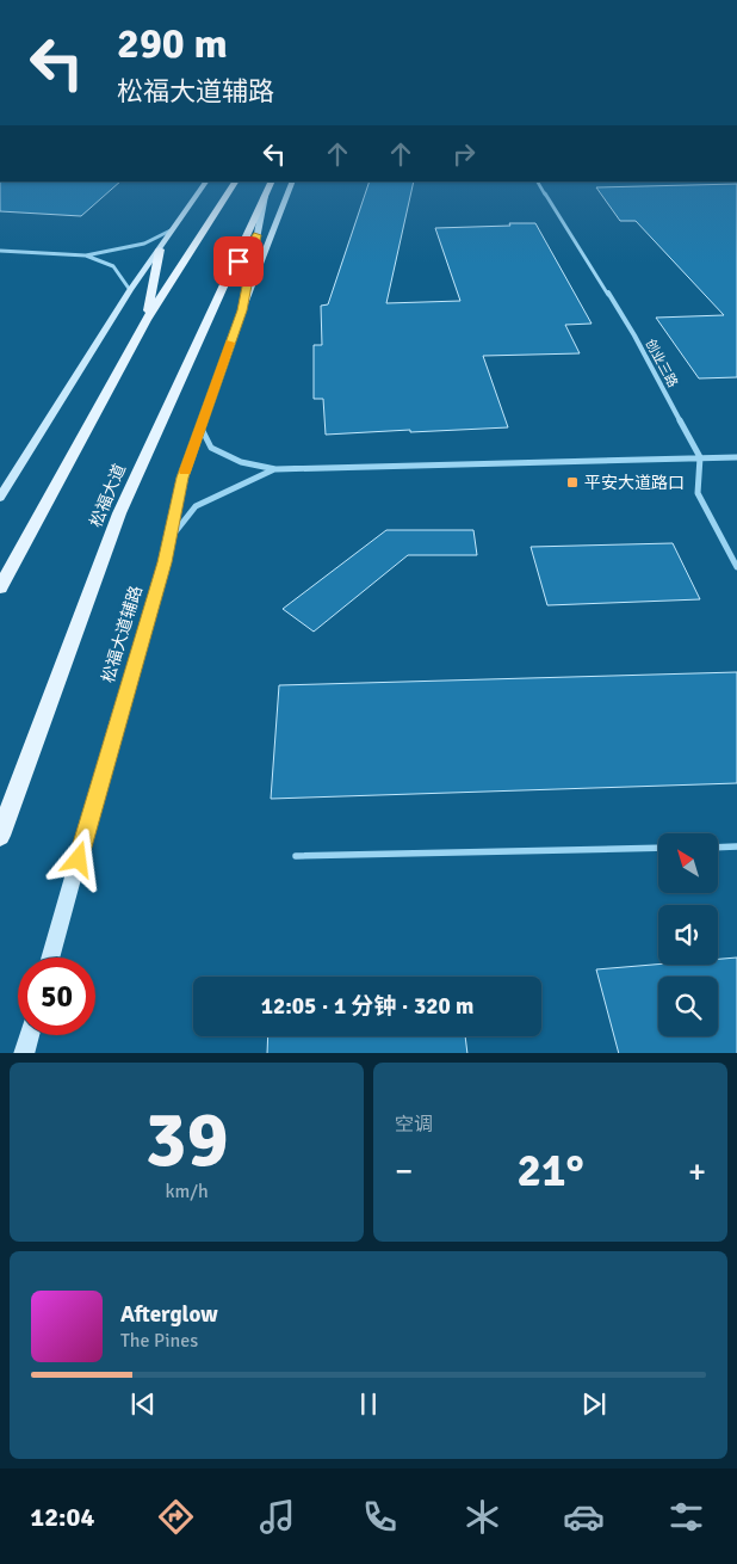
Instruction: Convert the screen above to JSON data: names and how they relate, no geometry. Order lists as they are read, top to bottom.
{
  "streets": {
    "main road": ["松福大道", "松福大道辅路"],
    "street": ["创业三路"]
  },
  "crossings": [
    ["松福大道", "松福大道辅路"]
  ],
  "places": {
    "transit": ["平安大道路口"]
  },
  "north": "top left",
  "page": {
    "turn": ["290 m", "松福大道辅路"],
    "limit": "50",
    "trip": "12:05 · 1 分钟 · 320 m",
    "tile": [
      ["39", "km/h"],
      "空调"
    ],
    "heat": ["−", "21°", "+"],
    "song": ["Afterglow", "The Pines"],
    "tabs": "12:04"
  }
}
